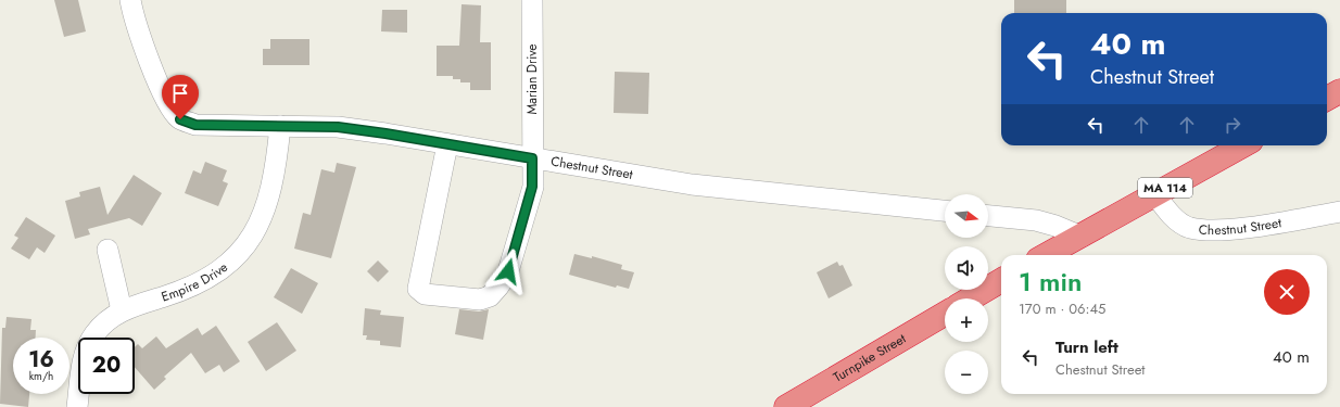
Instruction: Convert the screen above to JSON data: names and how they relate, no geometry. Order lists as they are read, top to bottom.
{
  "streets": {
    "highway": ["MA 114", "Turnpike Street"],
    "street": ["Marian Drive", "Chestnut Street", "Empire Drive"]
  },
  "crossings": [
    ["Marian Drive", "Chestnut Street"],
    ["Chestnut Street", "MA 114"],
    ["Chestnut Street", "Empire Drive"]
  ],
  "north": "right",
  "page": {
    "turn": ["40 m", "Chestnut Street"],
    "map_buttons": ["+", "−"],
    "heading": ["1 min", "170 m · 06:45"],
    "list": [
      {
        "name": "Turn left",
        "note": "Chestnut Street",
        "value": "40 m"
      }
    ],
    "speed": "16 km/h",
    "limit": "20"
  }
}
